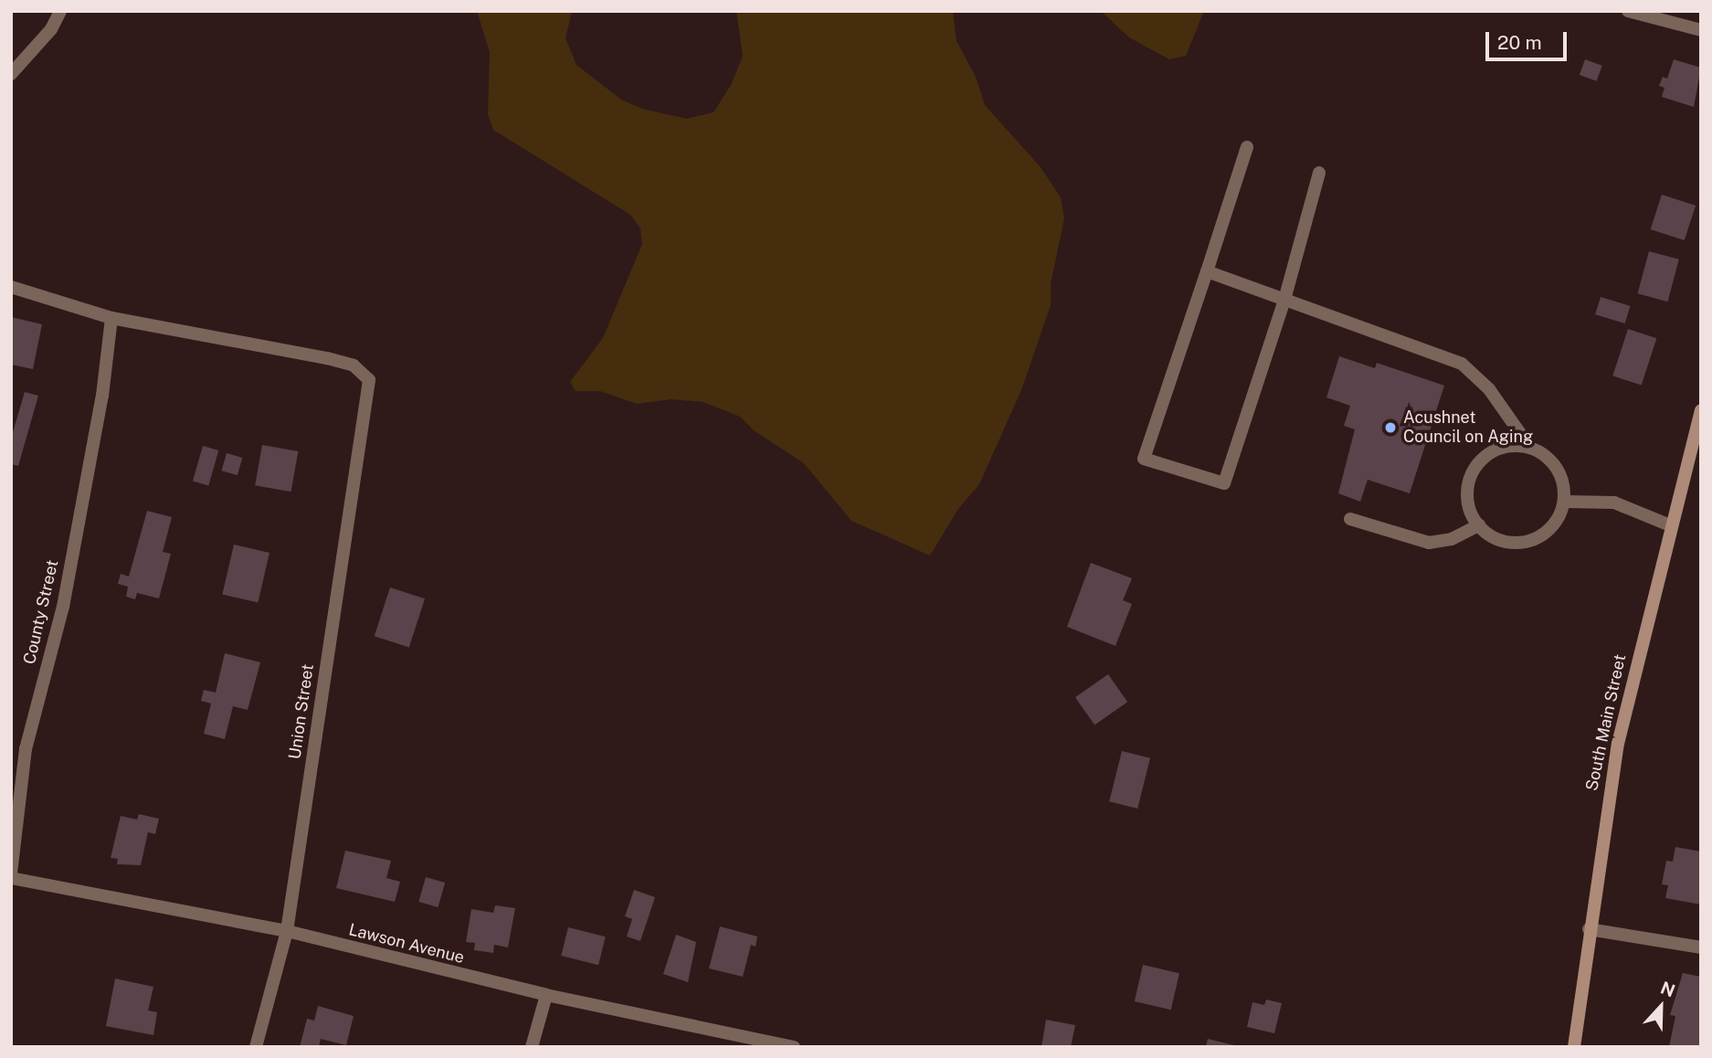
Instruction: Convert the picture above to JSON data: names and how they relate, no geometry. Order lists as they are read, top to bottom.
{
  "streets": {
    "main road": ["South Main Street"],
    "street": ["County Street", "Union Street", "Lawson Avenue"]
  },
  "crossings": [
    ["County Street", "Union Street"],
    ["County Street", "Lawson Avenue"],
    ["Union Street", "Lawson Avenue"]
  ],
  "places": ["Acushnet Council on Aging"],
  "scale_bar": "20 m",
  "north": "top"
}
